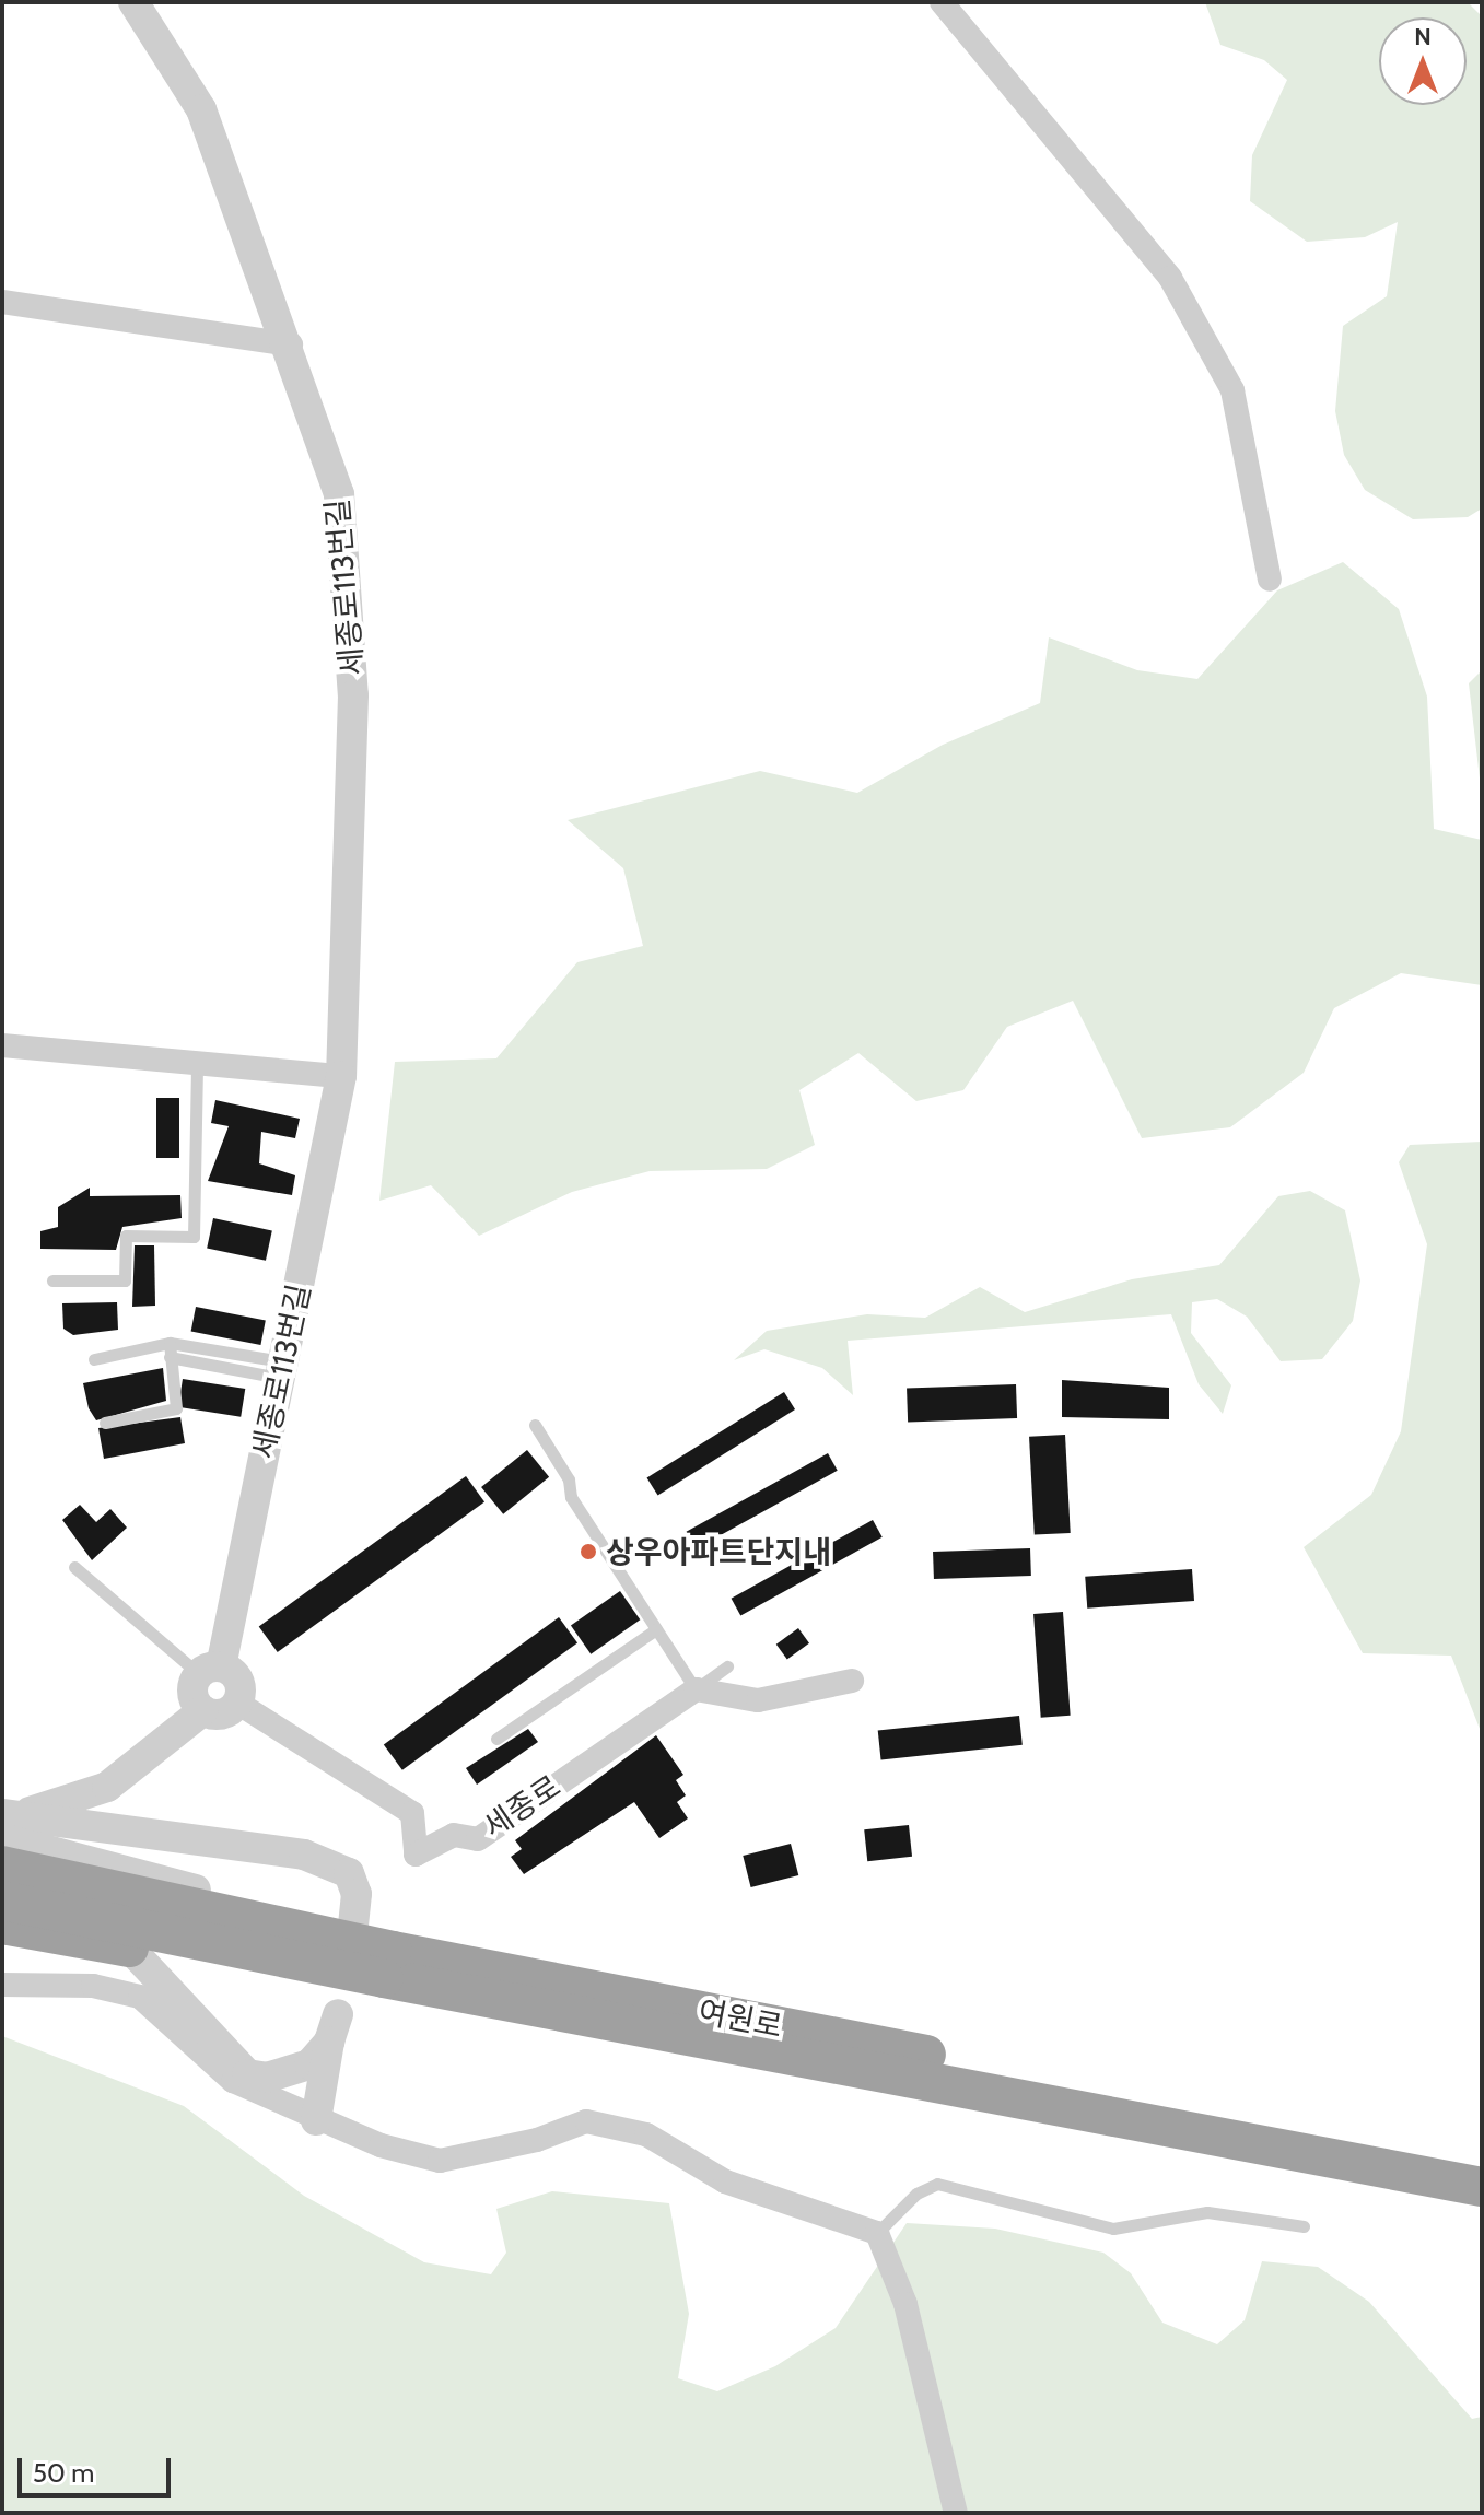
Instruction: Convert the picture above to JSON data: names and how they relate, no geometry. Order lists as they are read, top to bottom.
{
  "streets": {
    "highway": ["여원로"],
    "street": ["세종로113번길", "세종로"]
  },
  "crossings": [
    ["세종로113번길", "세종로"]
  ],
  "places": ["상우아파트단지내"],
  "scale_bar": "50 m",
  "north": "top"
}
